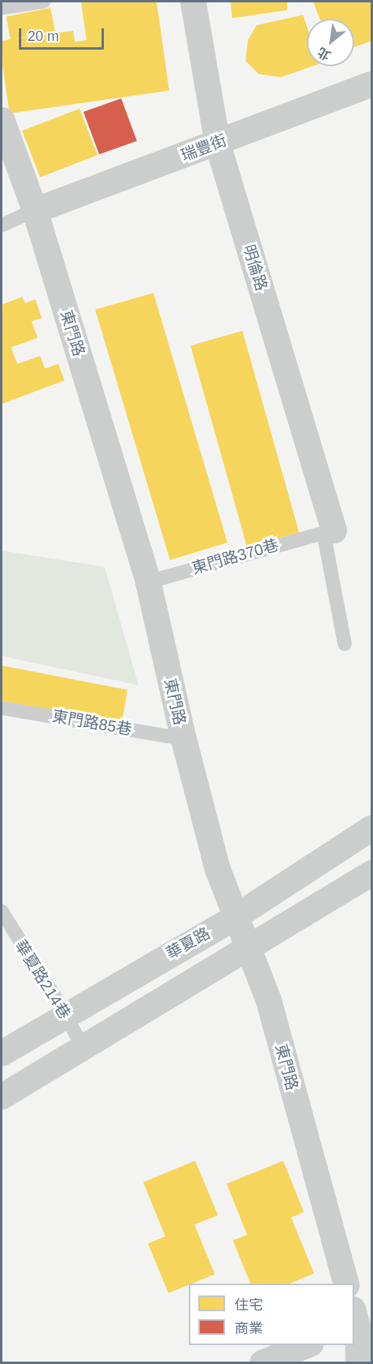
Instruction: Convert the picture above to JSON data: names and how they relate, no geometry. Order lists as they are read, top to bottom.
{
  "streets": {
    "street": [
      "瑞豐街",
      "明倫路",
      "東門路",
      "華夏路"
    ],
    "lane": ["東門路370巷", "東門路85巷", "華夏路214巷"]
  },
  "crossings": [
    ["瑞豐街", "明倫路"],
    ["瑞豐街", "東門路"],
    ["明倫路", "東門路370巷"],
    ["東門路", "東門路370巷"],
    ["東門路", "東門路85巷"],
    ["東門路", "華夏路"],
    ["華夏路", "華夏路214巷"]
  ],
  "legend": ["住宅", "商業"],
  "scale_bar": "20 m",
  "north": "bottom left"
}
